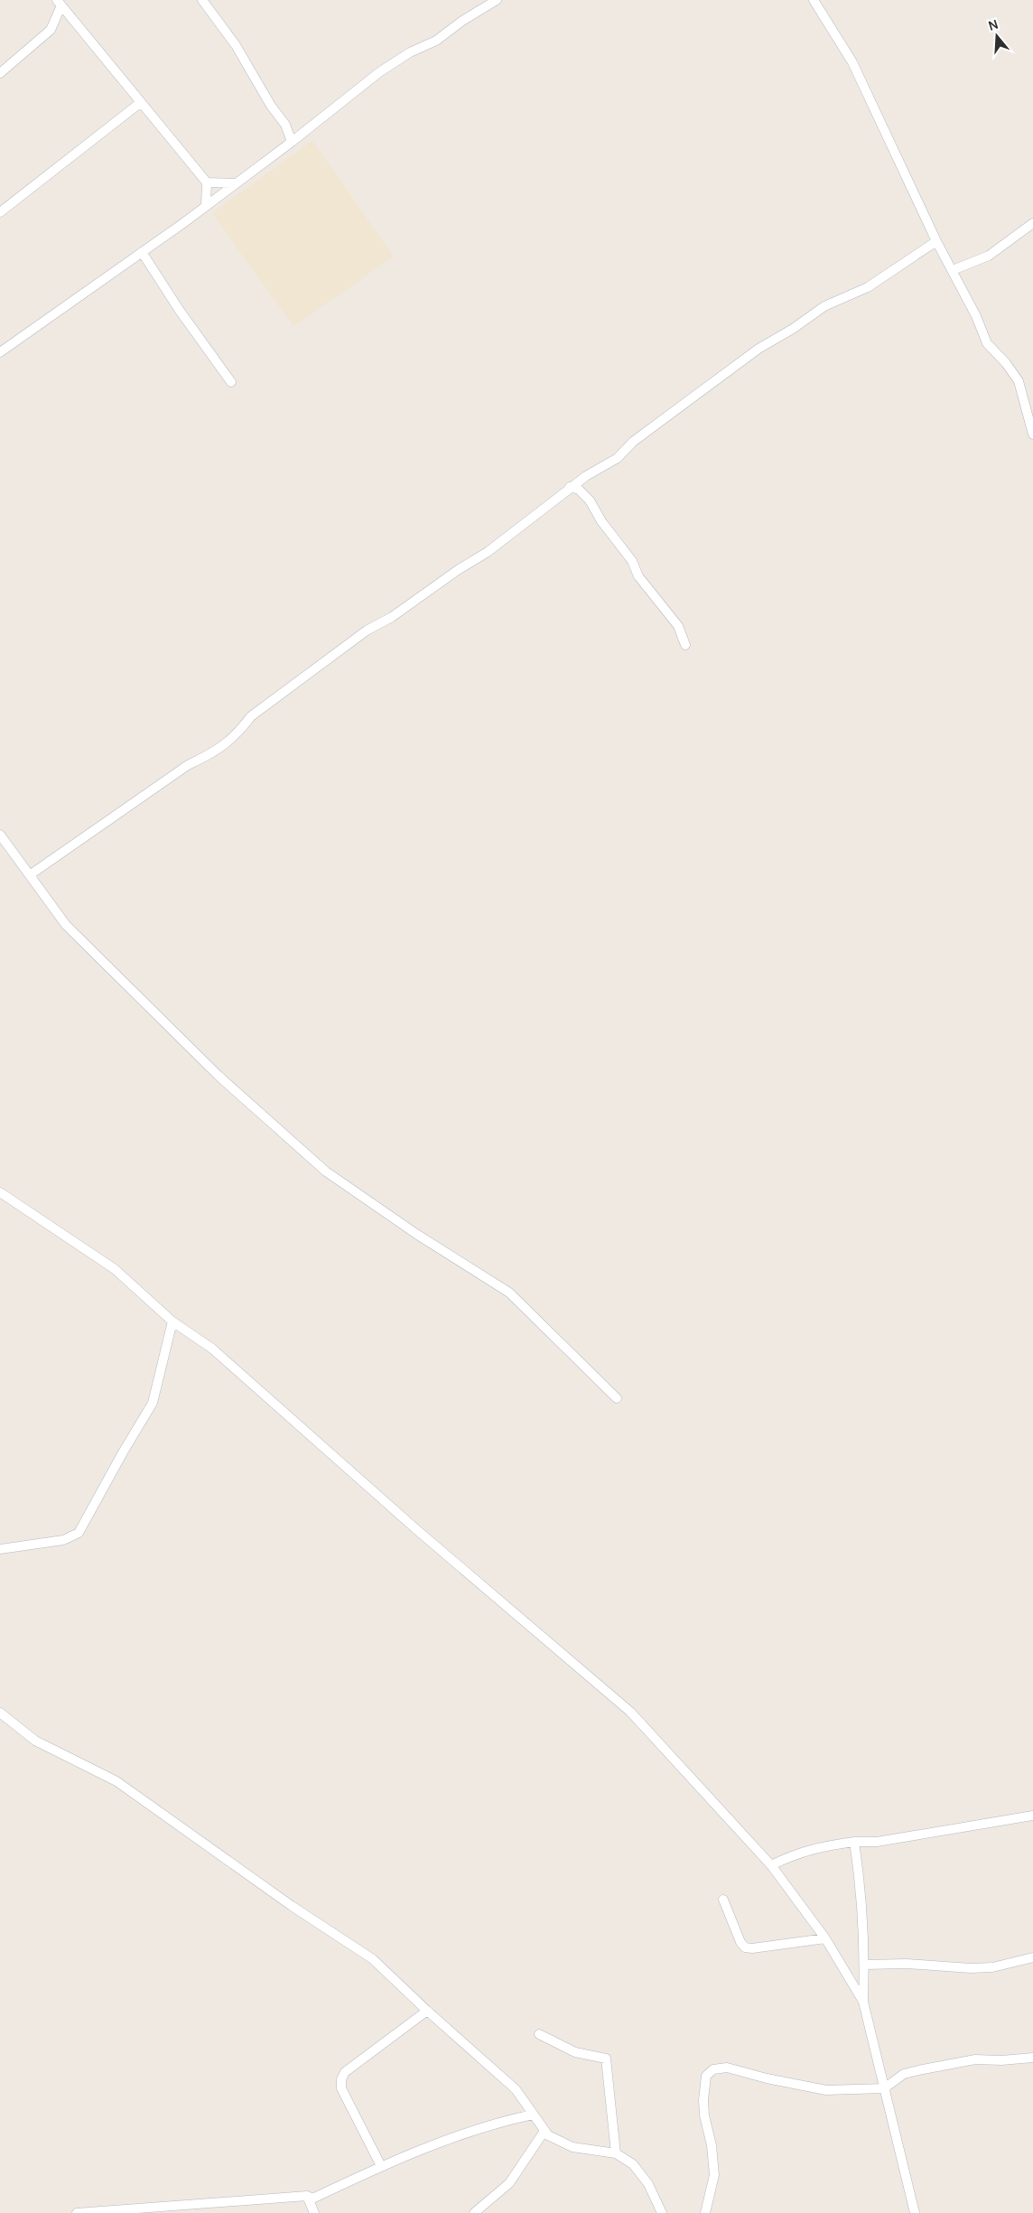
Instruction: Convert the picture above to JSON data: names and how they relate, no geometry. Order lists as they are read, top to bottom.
{
  "north": "top"
}
